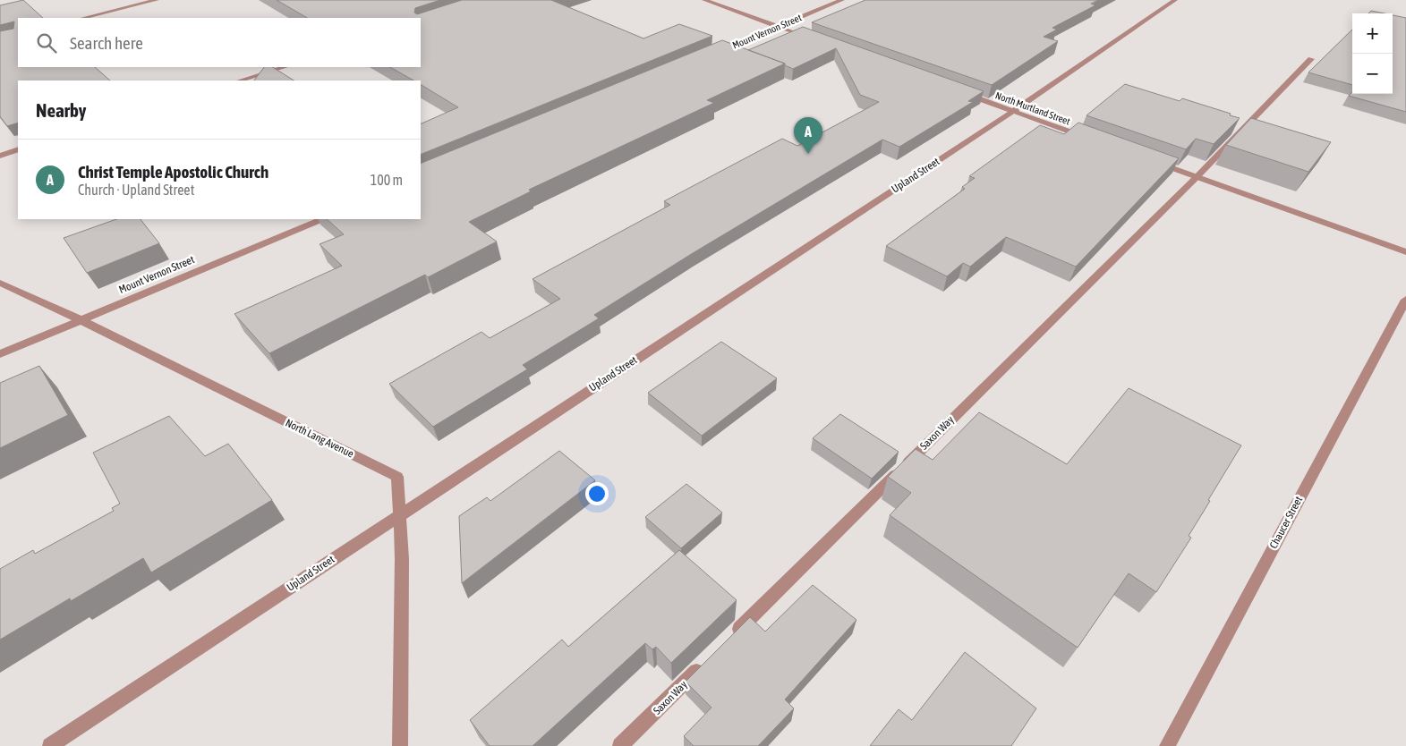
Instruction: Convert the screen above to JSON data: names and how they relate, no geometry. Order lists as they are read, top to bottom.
{
  "streets": {
    "street": [
      "Mount Vernon Street",
      "North Murtland Street",
      "Upland Street",
      "Saxon Way",
      "North Lang Avenue",
      "Chaucer Street"
    ]
  },
  "crossings": [
    ["Mount Vernon Street", "North Lang Avenue"],
    ["North Murtland Street", "Upland Street"],
    ["Upland Street", "North Lang Avenue"]
  ],
  "page": {
    "map_buttons": ["+", "−"],
    "search": "Search here",
    "heading": "Nearby",
    "pins": "A",
    "list": [
      {
        "mark": "A",
        "name": "Christ Temple Apostolic Church",
        "note": "Church · Upland Street",
        "value": "100 m"
      }
    ]
  }
}
